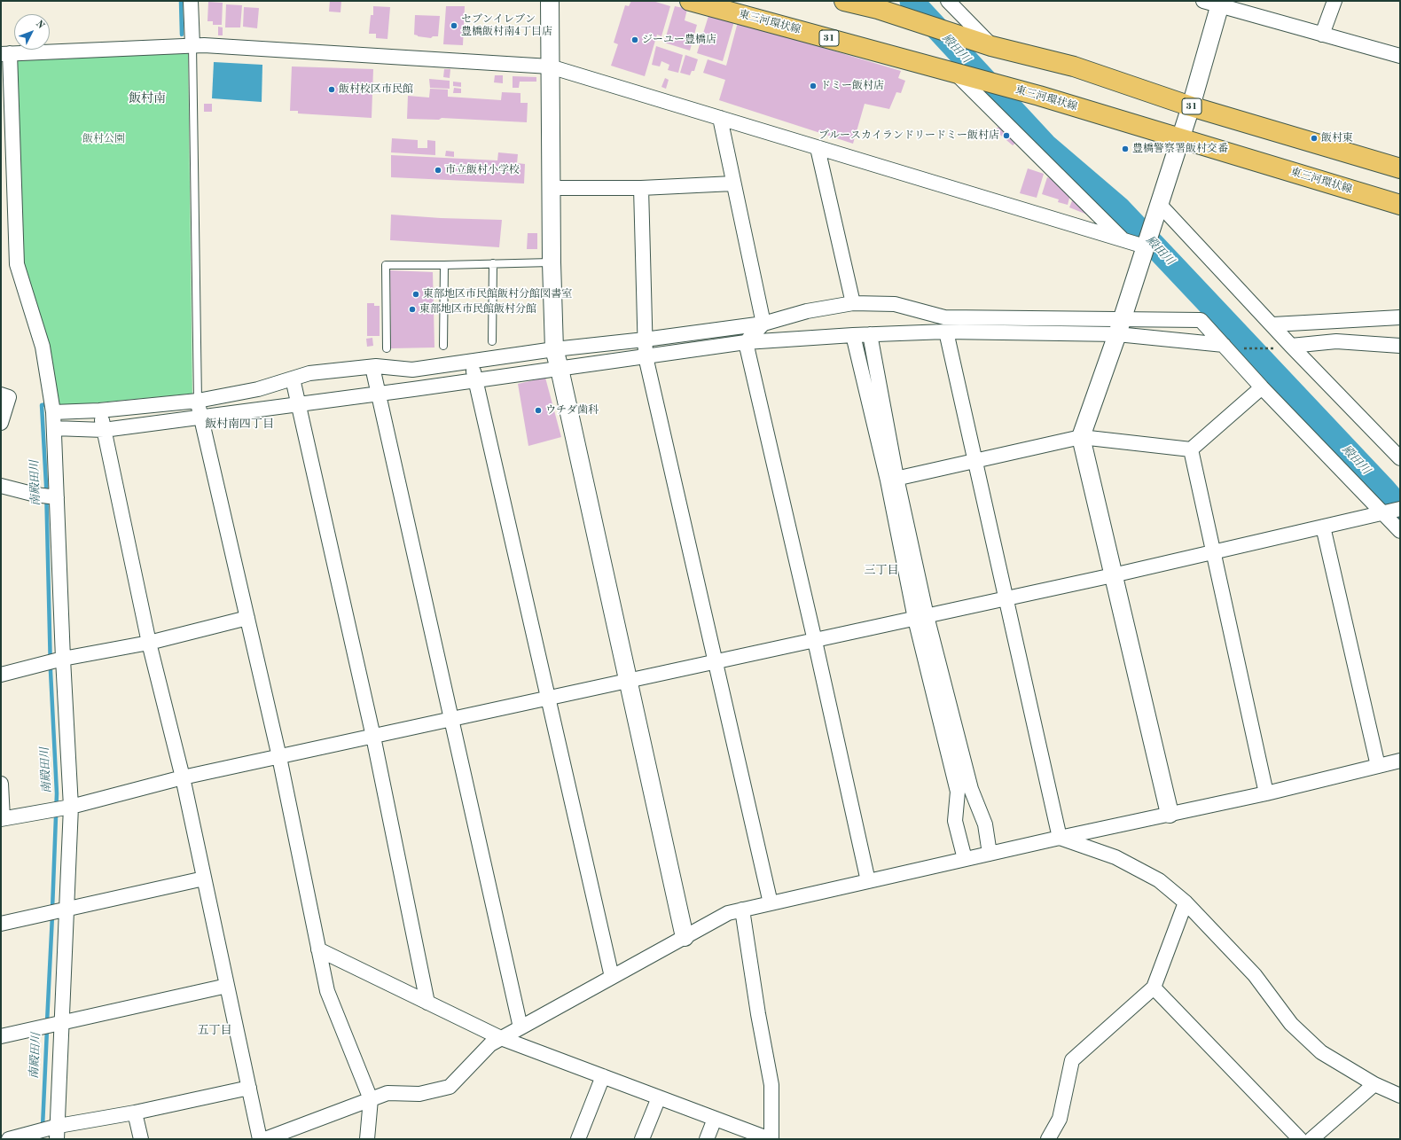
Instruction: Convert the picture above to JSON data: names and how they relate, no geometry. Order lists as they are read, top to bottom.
{
  "streets": {
    "main road": ["東三河環状線", "31"]
  },
  "districts": [
    "飯村南",
    "飯村南四丁目",
    "三丁目",
    "五丁目"
  ],
  "water": ["殿田川", "南殿田川"],
  "parks": ["飯村公園"],
  "places": [
    "セブンイレブン 豊橋飯村南4丁目店",
    "ジーユー豊橋店",
    "ドミー飯村店",
    "飯村校区市民館",
    "ブルースカイランドリードミー飯村店",
    "飯村東",
    "豊橋警察署飯村交番",
    "市立飯村小学校",
    "東部地区市民館飯村分館図書室",
    "東部地区市民館飯村分館",
    "ウチダ歯科"
  ],
  "north": "top right"
}
